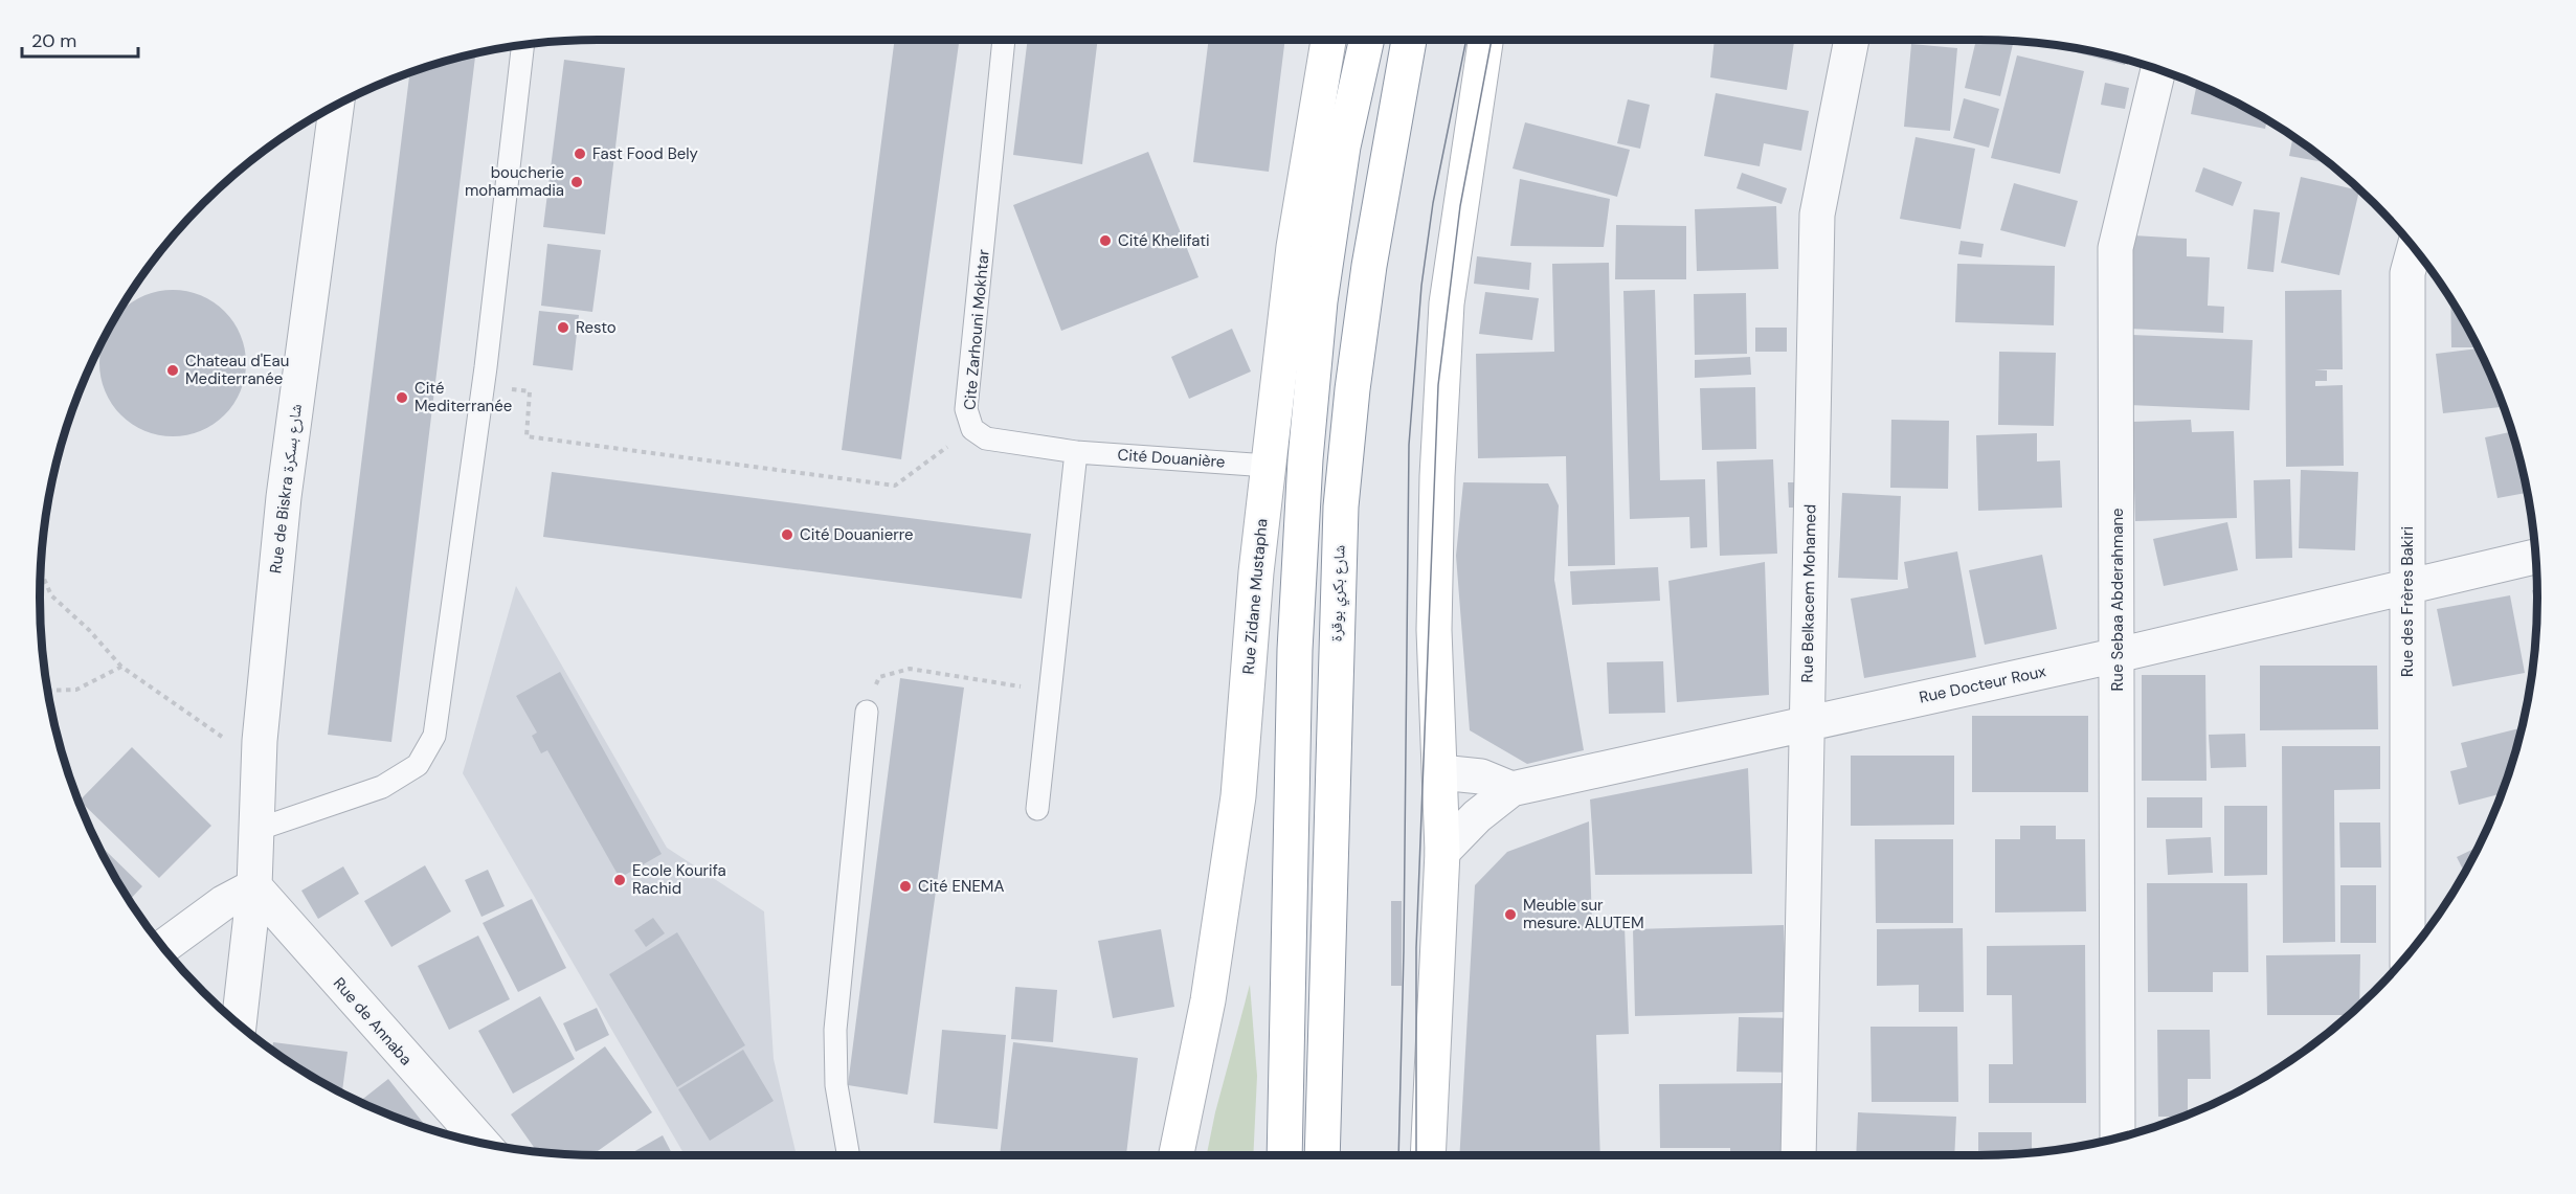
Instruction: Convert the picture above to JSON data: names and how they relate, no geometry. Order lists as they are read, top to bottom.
{
  "streets": {
    "main road": ["شارع بكري بوقرة", "Rue Zidane Mustapha"],
    "street": [
      "Rue de Biskra شارع بسكرة",
      "Rue Belkacem Mohamed",
      "Rue Sebaa Abderahmane",
      "Rue des Frères Bakiri",
      "Rue Docteur Roux",
      "Rue de Annaba"
    ],
    "lane": ["Cite Zarhouni Mokhtar", "Cité Douanière"]
  },
  "crossings": [
    ["Cite Zarhouni Mokhtar", "Cité Douanière"],
    ["Cité Douanière", "Rue Zidane Mustapha"],
    ["Rue de Biskra شارع بسكرة", "Rue de Annaba"],
    ["Rue Belkacem Mohamed", "Rue Docteur Roux"],
    ["Rue Sebaa Abderahmane", "Rue Docteur Roux"],
    ["Rue des Frères Bakiri", "Rue Docteur Roux"]
  ],
  "places": [
    "Fast Food Bely",
    "boucherie mohammadia",
    "Cité Khelifati",
    "Resto",
    "Chateau d'Eau Mediterranée",
    "Cité Mediterranée",
    "Cité Douanierre",
    "Ecole Kourifa Rachid",
    "Cité ENEMA",
    "Meuble sur mesure. ALUTEM"
  ],
  "scale_bar": "20 m"
}
